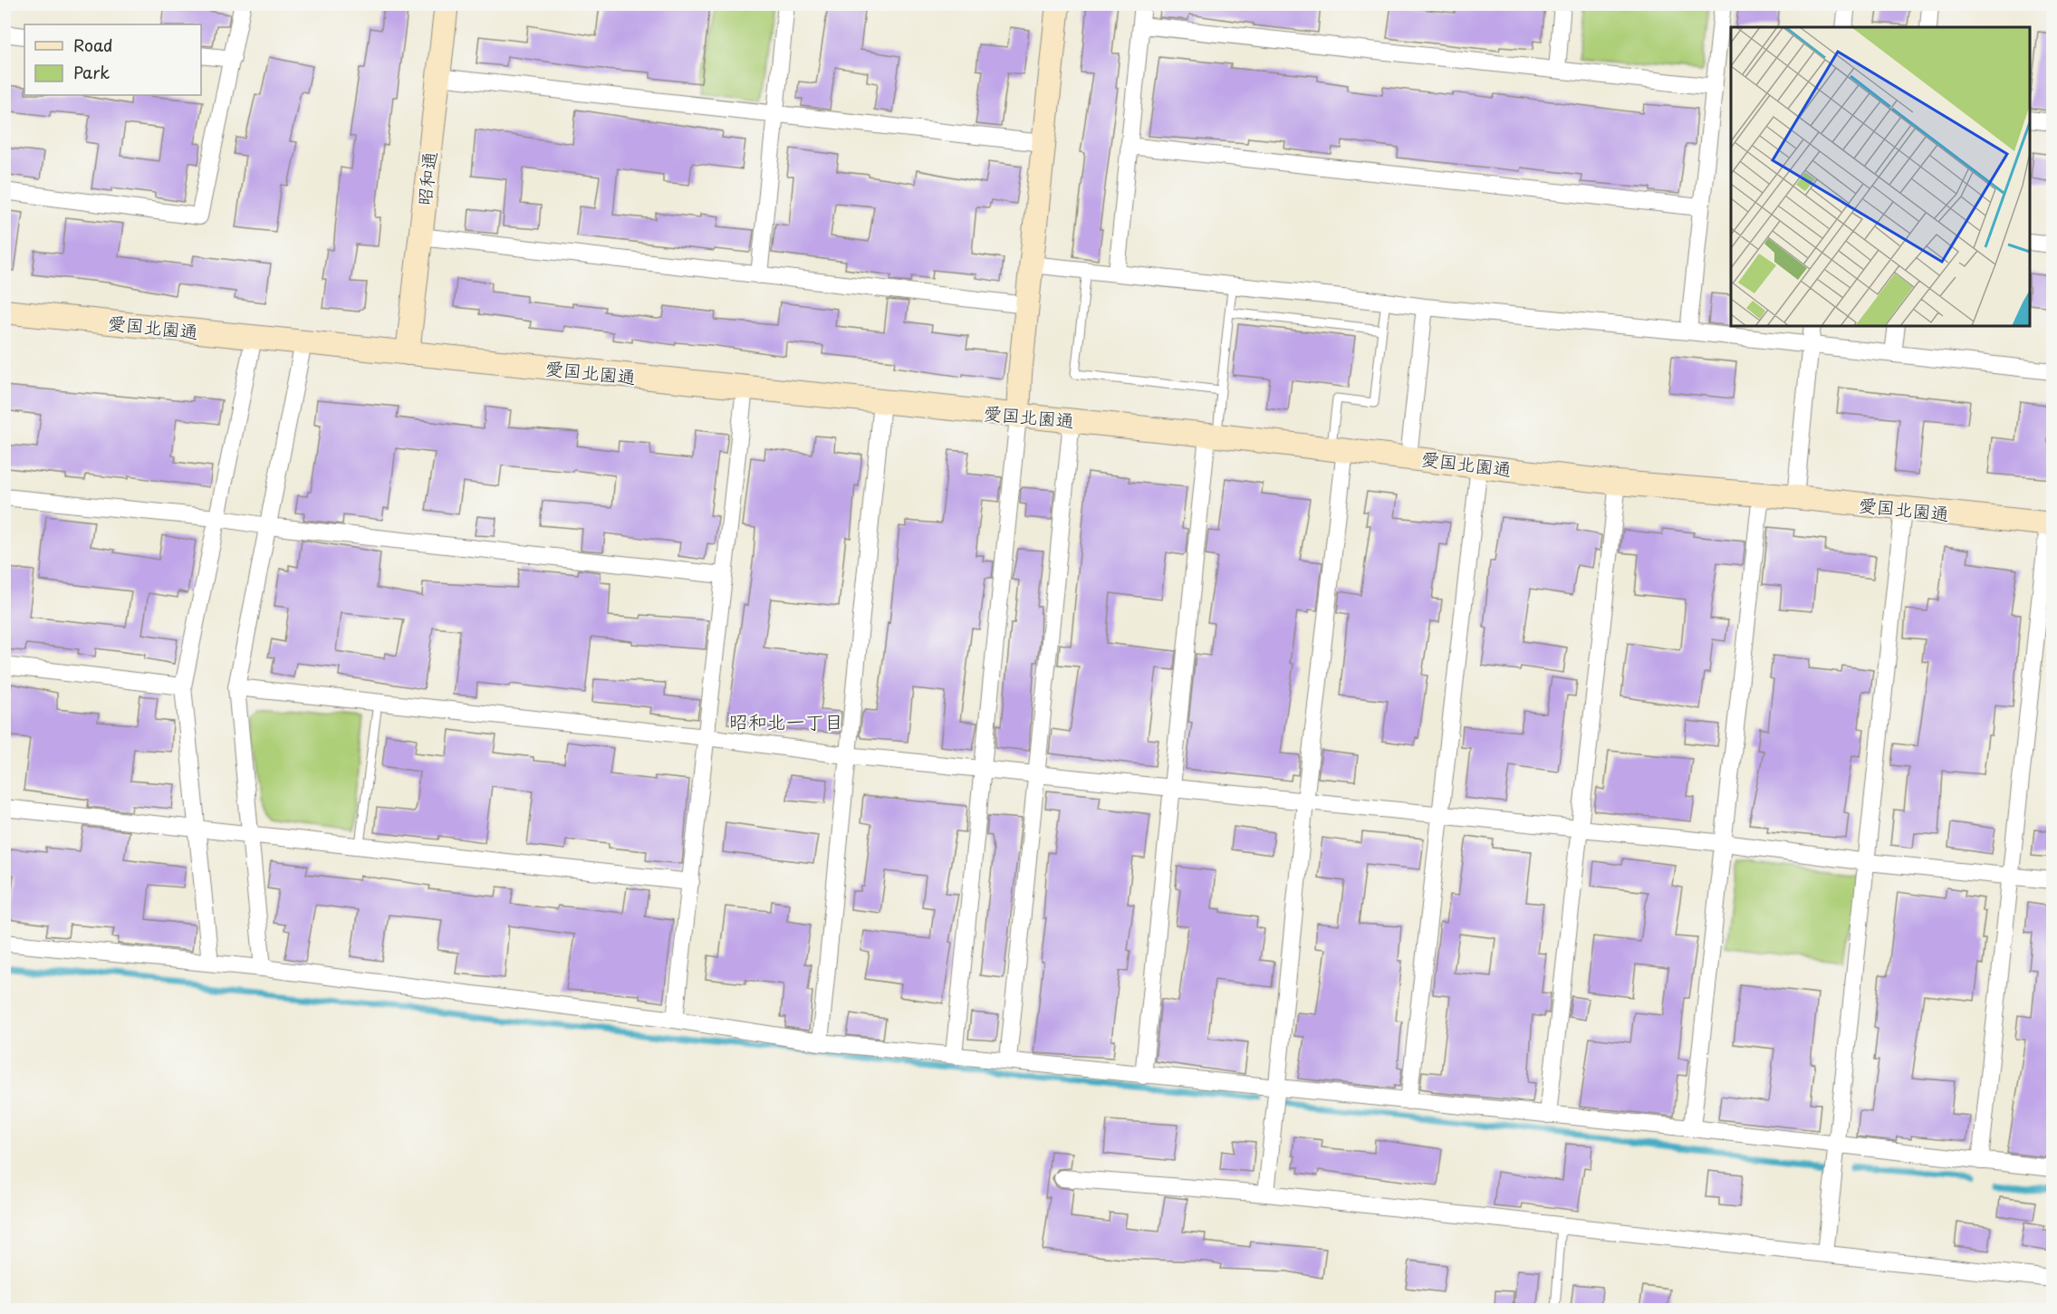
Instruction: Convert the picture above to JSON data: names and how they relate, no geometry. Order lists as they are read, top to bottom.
{
  "streets": {
    "street": ["昭和通", "愛国北園通"]
  },
  "crossings": [
    ["昭和通", "愛国北園通"]
  ],
  "districts": ["昭和北一丁目"],
  "legend": ["Road", "Park"]
}
